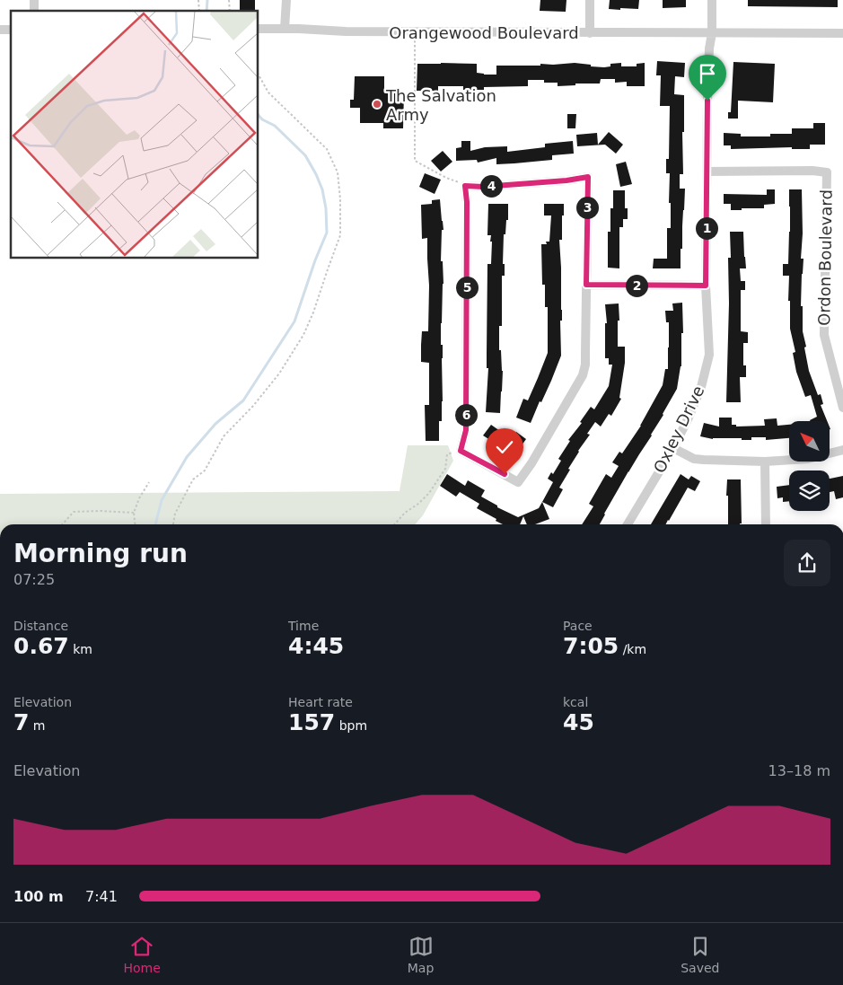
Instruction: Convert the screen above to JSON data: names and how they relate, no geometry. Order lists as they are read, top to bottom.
{
  "streets": {
    "street": ["Orangewood Boulevard", "Ordon Boulevard", "Oxley Drive"]
  },
  "crossings": [
    ["Orangewood Boulevard", "Oxley Drive"],
    ["Ordon Boulevard", "Oxley Drive"]
  ],
  "places": ["The Salvation Army"],
  "north": "top left",
  "page": {
    "pins": [
      "4",
      "3",
      "1",
      "2",
      "5",
      "6"
    ],
    "heading": ["Morning run", "07:25"],
    "stats": [
      ["Distance", "0.67 km"],
      ["Time", "4:45"],
      ["Pace", "7:05 /km"],
      ["Elevation", "7 m"],
      ["Heart rate", "157 bpm"],
      ["kcal", "45"]
    ],
    "chart": ["Elevation", "13–18 m"],
    "list": [
      {
        "name": "100 m",
        "note": "7:41"
      }
    ],
    "tabs": ["Home", "Map", "Saved"]
  }
}
